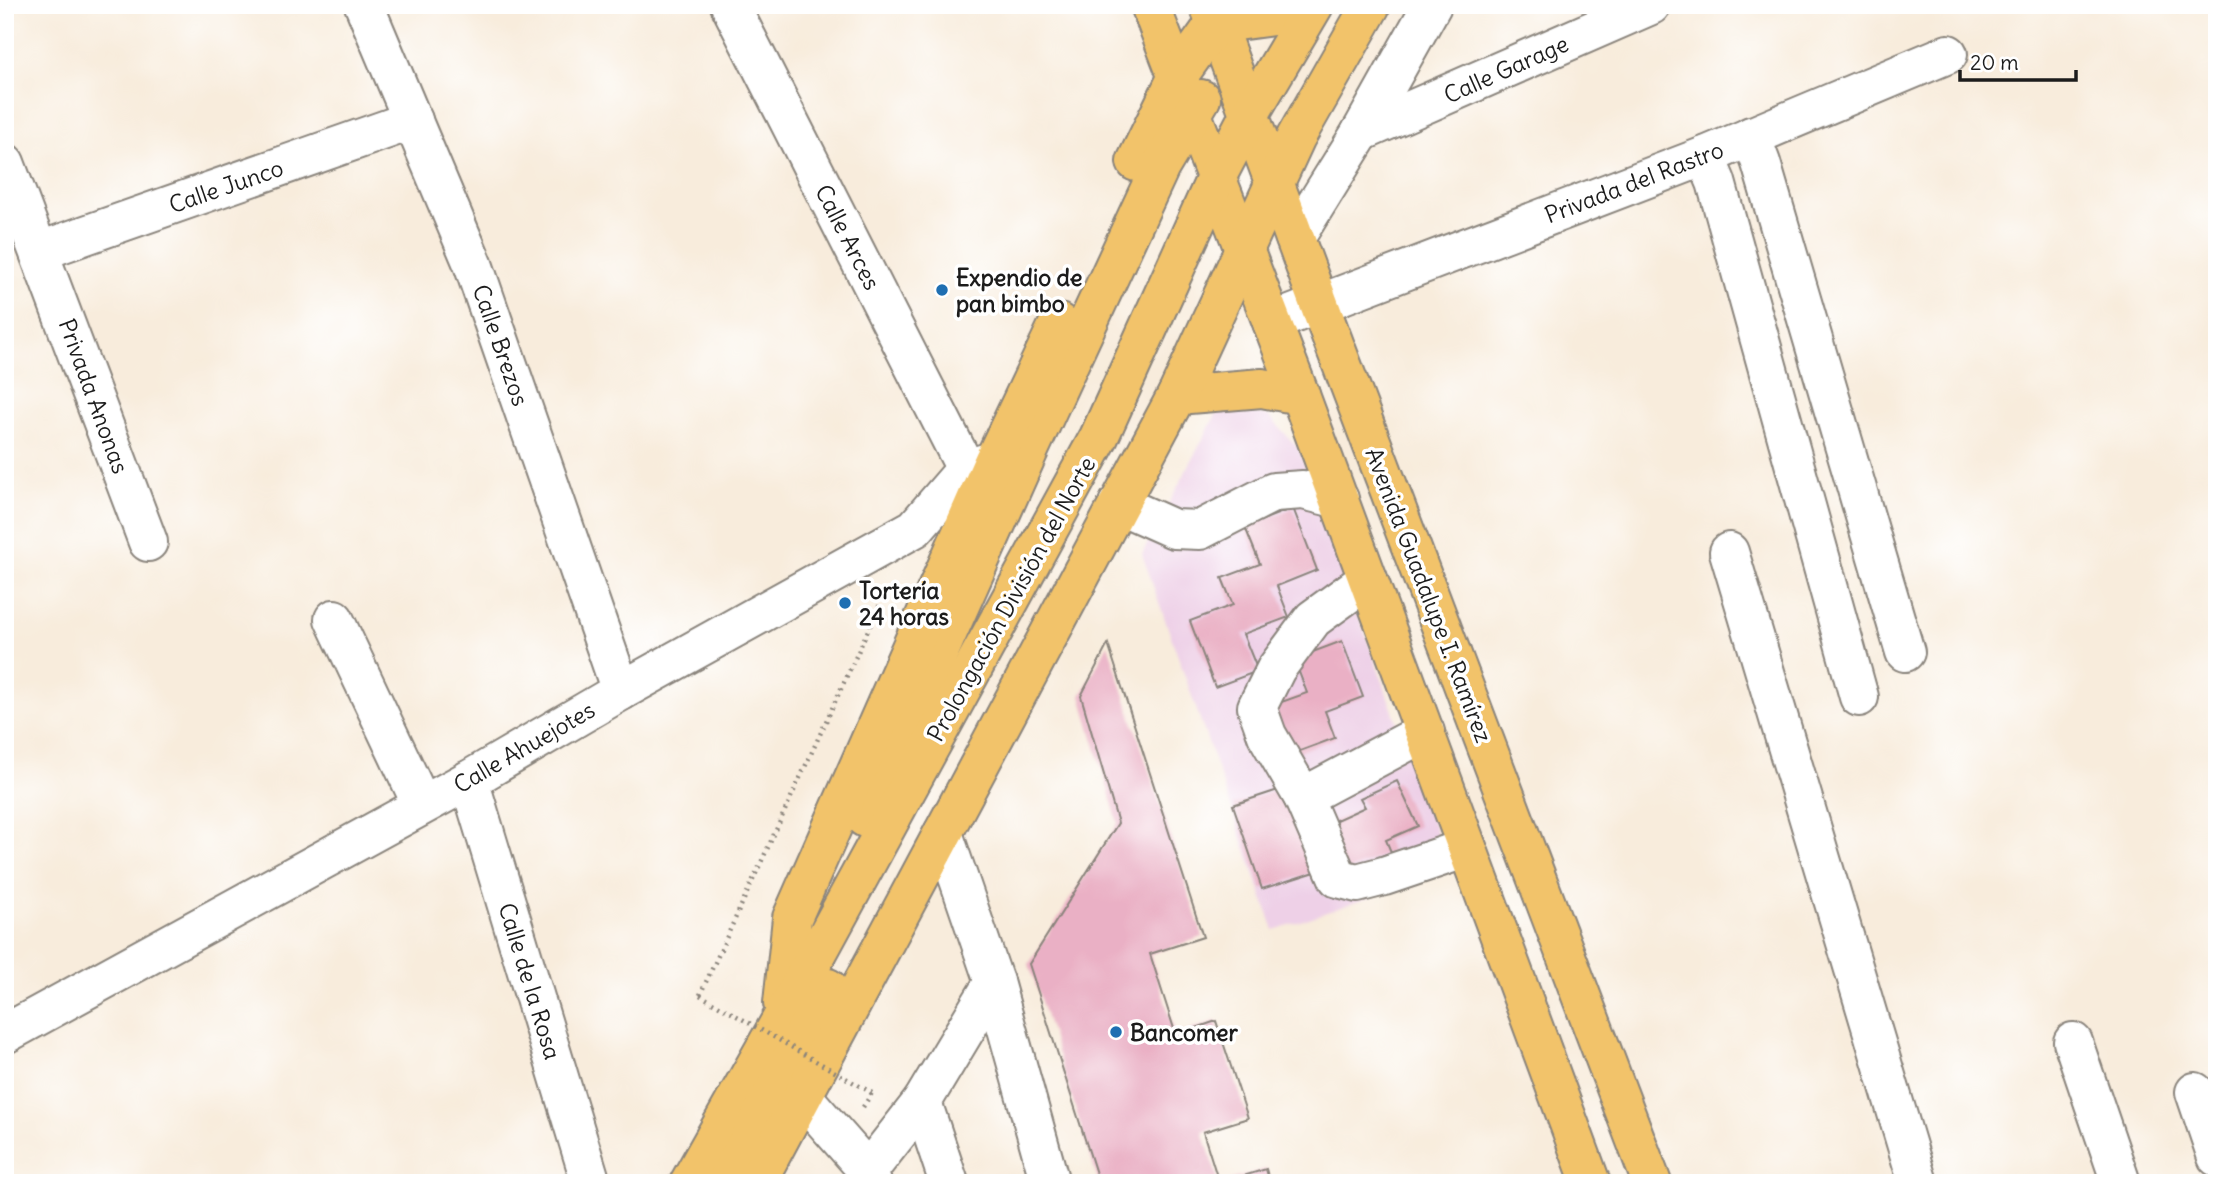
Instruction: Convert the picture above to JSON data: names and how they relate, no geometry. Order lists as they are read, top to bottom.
{
  "streets": {
    "main road": ["Avenida Guadalupe I. Ramírez", "Prolongación División del Norte"],
    "street": [
      "Calle Garage",
      "Privada del Rastro",
      "Calle Junco",
      "Calle Arces",
      "Calle Brezos",
      "Privada Anonas",
      "Calle Ahuejotes",
      "Calle de la Rosa"
    ]
  },
  "crossings": [
    ["Privada del Rastro", "Avenida Guadalupe I. Ramírez"],
    ["Calle Junco", "Calle Brezos"],
    ["Calle Junco", "Privada Anonas"],
    ["Calle Arces", "Calle Ahuejotes"],
    ["Calle Brezos", "Calle Ahuejotes"],
    ["Avenida Guadalupe I. Ramírez", "Prolongación División del Norte"],
    ["Calle Ahuejotes", "Calle de la Rosa"]
  ],
  "places": ["Expendio de pan bimbo", "Tortería 24 horas", "Bancomer"],
  "scale_bar": "20 m"
}
